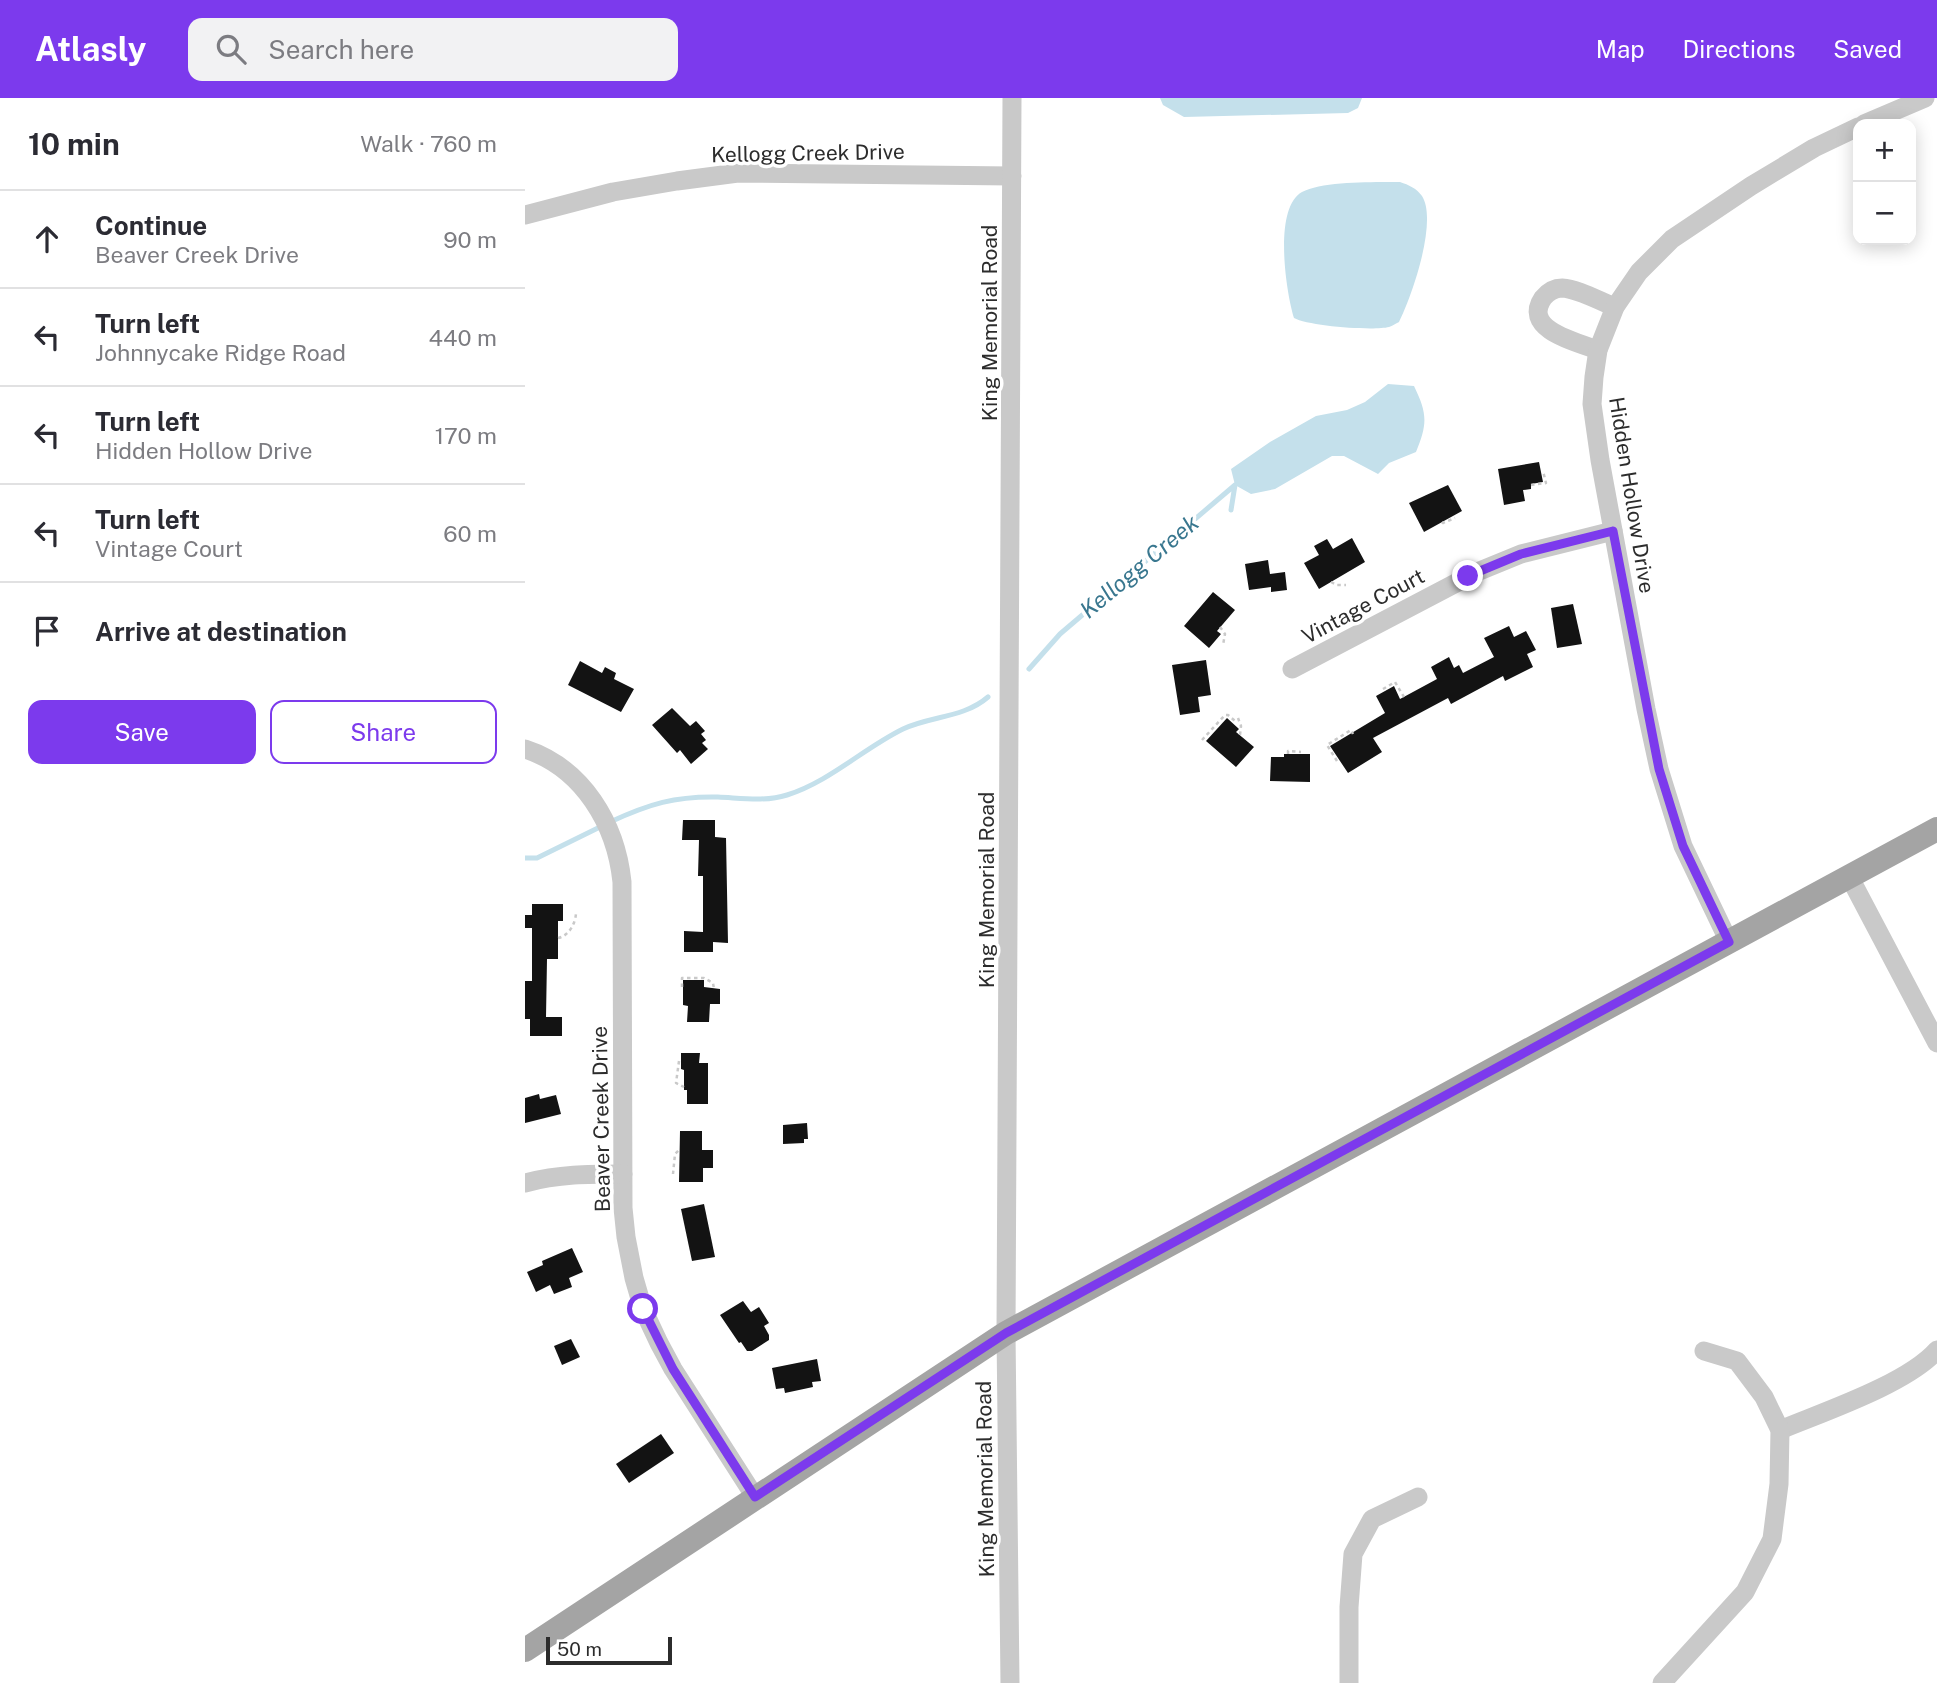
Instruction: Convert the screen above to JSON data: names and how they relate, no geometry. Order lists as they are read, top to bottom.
{
  "streets": {
    "street": [
      "Kellogg Creek Drive",
      "King Memorial Road",
      "Hidden Hollow Drive",
      "Vintage Court",
      "Beaver Creek Drive"
    ]
  },
  "crossings": [
    ["Kellogg Creek Drive", "King Memorial Road"],
    ["Hidden Hollow Drive", "Vintage Court"]
  ],
  "water": ["Kellogg Creek"],
  "scale_bar": "50 m",
  "page": {
    "header": "Atlasly",
    "search": "Search here",
    "nav": ["Map", "Directions", "Saved"],
    "heading": ["10 min", "Walk · 760 m"],
    "map_buttons": ["+", "−"],
    "list": [
      ["Continue", "Beaver Creek Drive", "90 m"],
      ["Turn left", "Johnnycake Ridge Road", "440 m"],
      ["Turn left", "Hidden Hollow Drive", "170 m"],
      ["Turn left", "Vintage Court", "60 m"],
      "Arrive at destination"
    ],
    "buttons": ["Save", "Share"],
    "scale": "50 m"
  }
}
